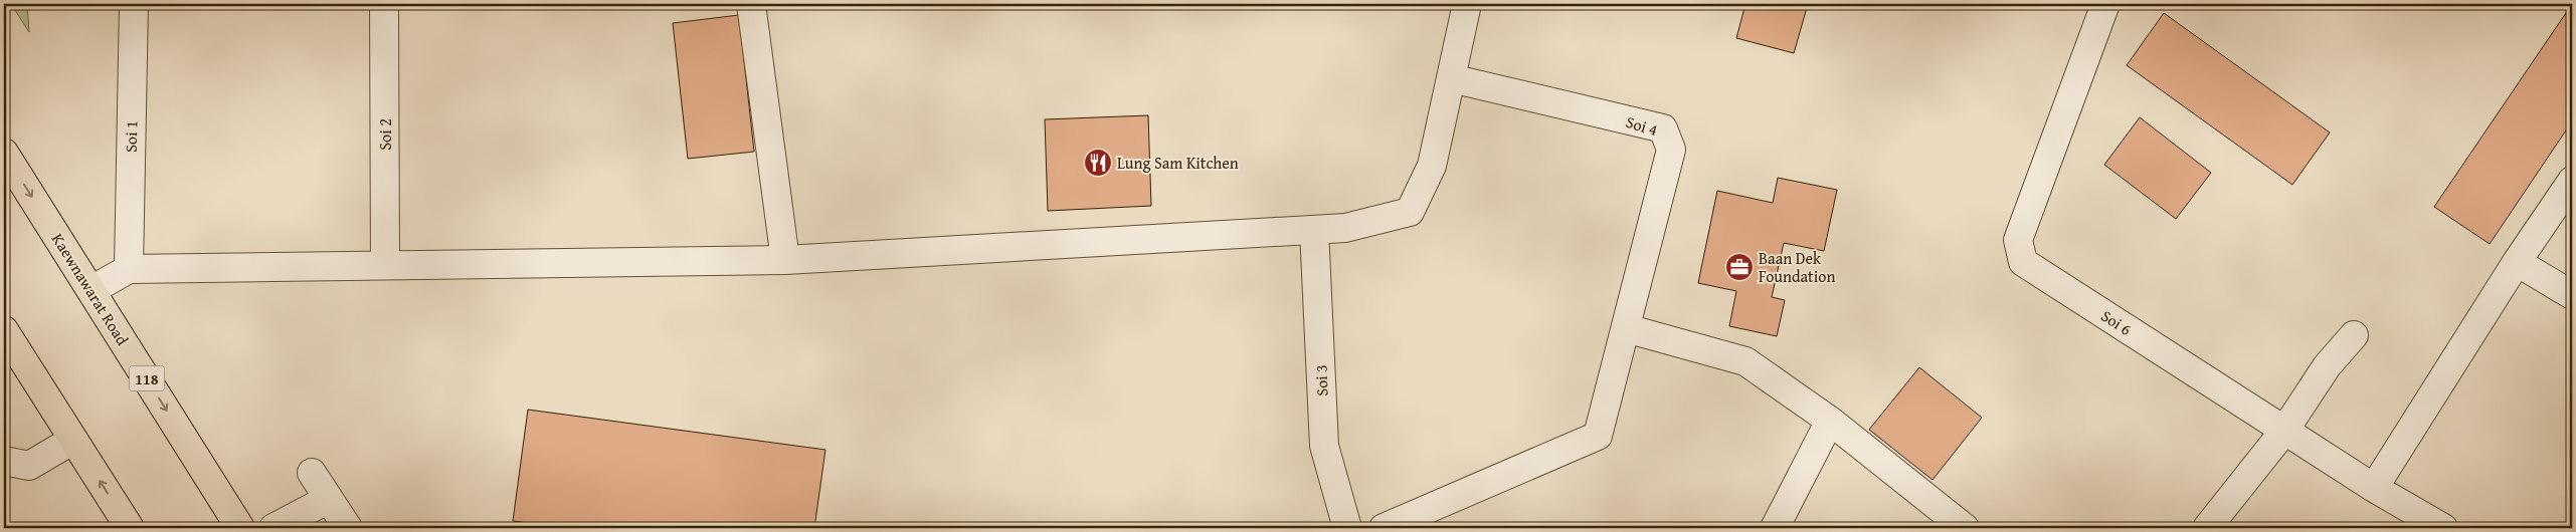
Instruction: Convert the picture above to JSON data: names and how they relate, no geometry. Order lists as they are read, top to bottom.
{
  "streets": {
    "main road": ["Kaewnawarat Road", "118"],
    "street": [
      "Soi 4",
      "Soi 2",
      "Soi 1",
      "Soi 6",
      "Soi 3"
    ]
  },
  "places": {
    "restaurant": ["Lung Sam Kitchen"],
    "office": ["Baan Dek Foundation"]
  }
}
